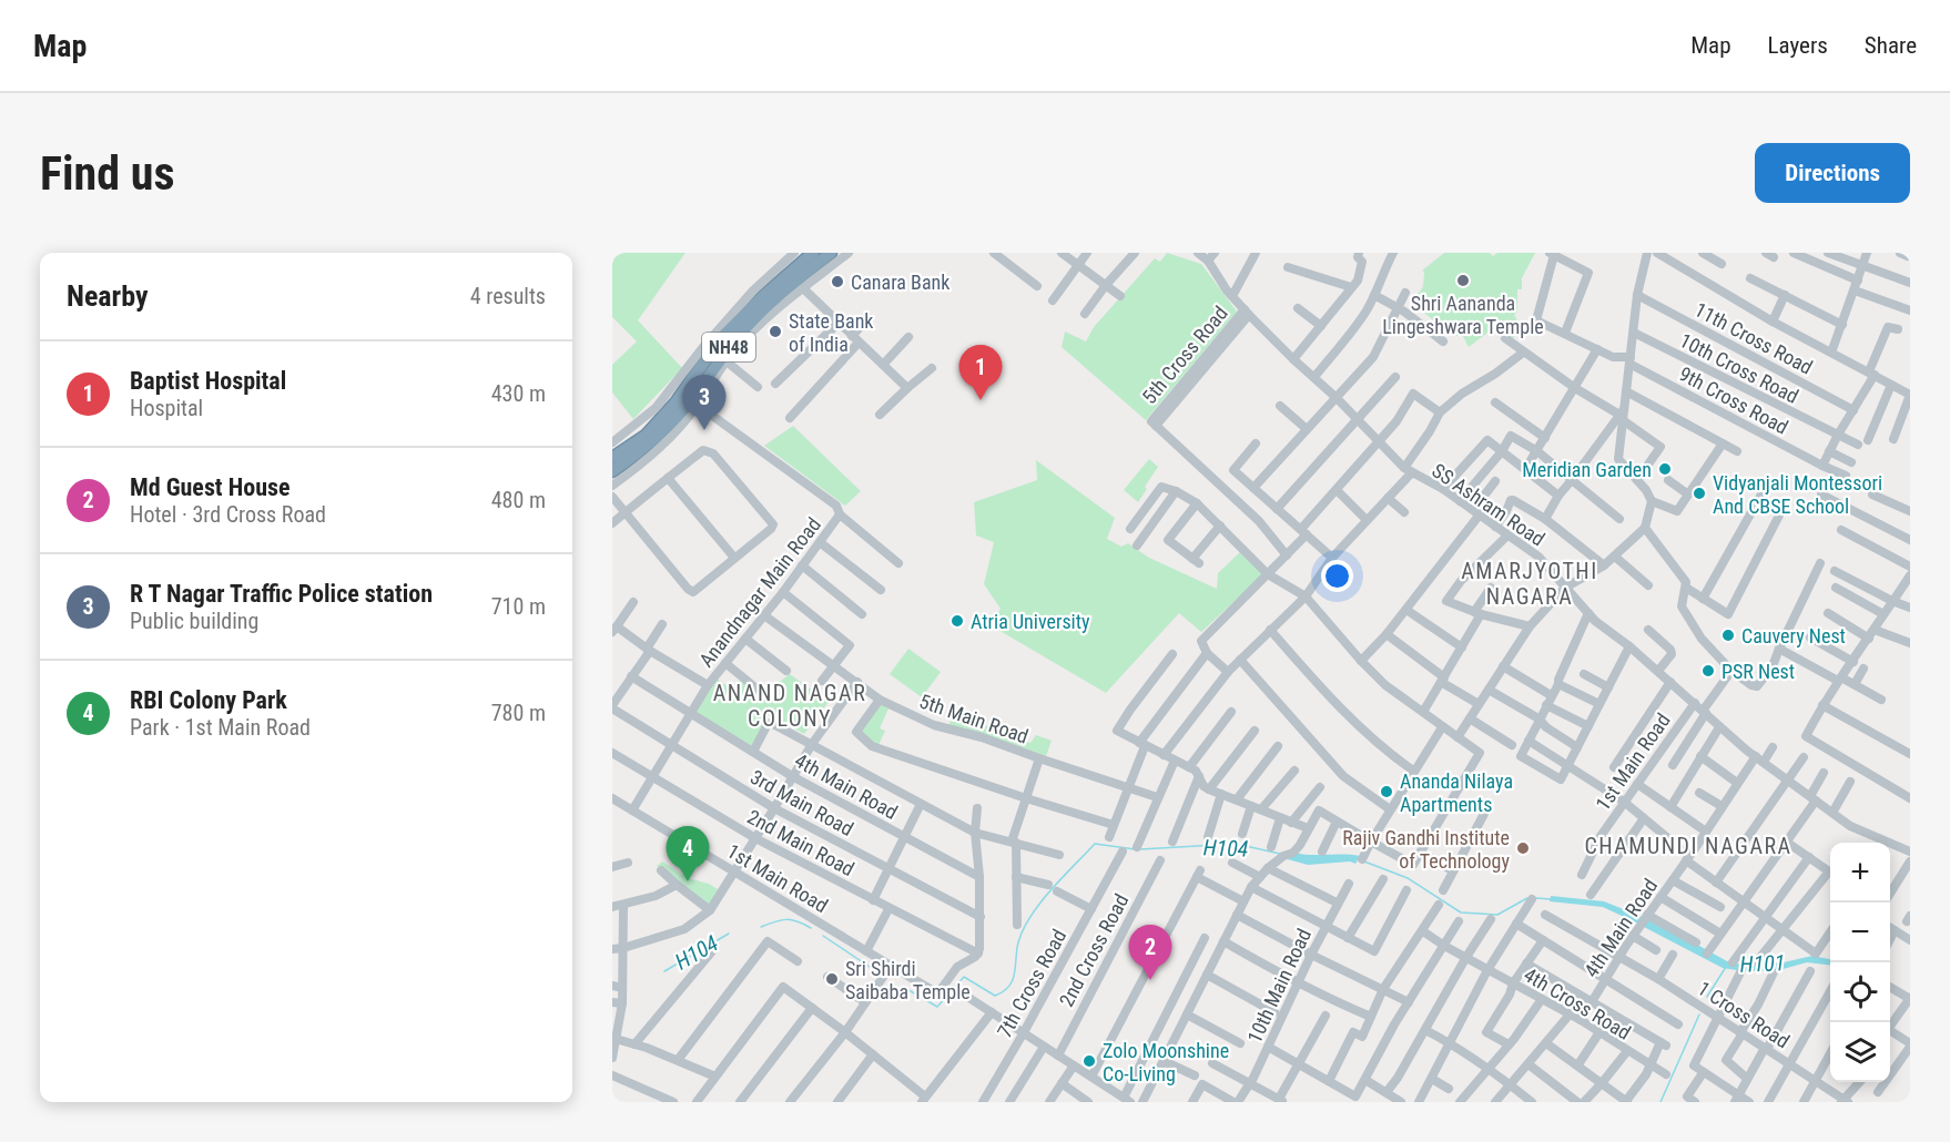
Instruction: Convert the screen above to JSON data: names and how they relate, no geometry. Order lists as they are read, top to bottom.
{
  "streets": {
    "highway": ["NH48"],
    "street": [
      "11th Cross Road",
      "5th Cross Road",
      "10th Cross Road",
      "9th Cross Road",
      "SS Ashram Road",
      "Anandnagar Main Road",
      "5th Main Road",
      "1st Main Road",
      "4th Main Road",
      "3rd Main Road",
      "2nd Main Road",
      "2nd Cross Road",
      "7th Cross Road",
      "10th Main Road",
      "4th Cross Road",
      "1 Cross Road"
    ]
  },
  "crossings": [
    ["NH48", "Anandnagar Main Road"],
    ["5th Cross Road", "SS Ashram Road"],
    ["SS Ashram Road", "1st Main Road"],
    ["SS Ashram Road", "4th Main Road"],
    ["Anandnagar Main Road", "5th Main Road"],
    ["Anandnagar Main Road", "1st Main Road"],
    ["Anandnagar Main Road", "4th Main Road"],
    ["Anandnagar Main Road", "3rd Main Road"],
    ["Anandnagar Main Road", "2nd Main Road"],
    ["1st Main Road", "2nd Main Road"],
    ["4th Main Road", "4th Cross Road"],
    ["4th Main Road", "1 Cross Road"]
  ],
  "districts": ["AMARJYOTHI NAGARA", "ANAND NAGAR COLONY", "CHAMUNDI NAGARA"],
  "water": ["H104", "H101"],
  "places": [
    "Shri Aananda Lingeshwara Temple",
    "Canara Bank",
    "State Bank of India",
    "Meridian Garden",
    "Vidyanjali Montessori And CBSE School",
    "Atria University",
    "Cauvery Nest",
    "PSR Nest",
    "Ananda Nilaya Apartments",
    "Rajiv Gandhi Institute of Technology",
    "Sri Shirdi Saibaba Temple",
    "Zolo Moonshine Co-Living"
  ],
  "page": {
    "header": "Map",
    "nav": ["Map", "Layers", "Share"],
    "buttons": "Directions",
    "title": "Find us",
    "heading": ["Nearby", "4 results"],
    "list": [
      {
        "mark": "1",
        "name": "Baptist Hospital",
        "note": "Hospital",
        "value": "430 m"
      },
      {
        "mark": "2",
        "name": "Md Guest House",
        "note": "Hotel · 3rd Cross Road",
        "value": "480 m"
      },
      {
        "mark": "3",
        "name": "R T Nagar Traffic Police station",
        "note": "Public building",
        "value": "710 m"
      },
      {
        "mark": "4",
        "name": "RBI Colony Park",
        "note": "Park · 1st Main Road",
        "value": "780 m"
      }
    ],
    "pins": [
      "1",
      "3",
      "4",
      "2"
    ],
    "map_buttons": ["+", "−"]
  }
}
